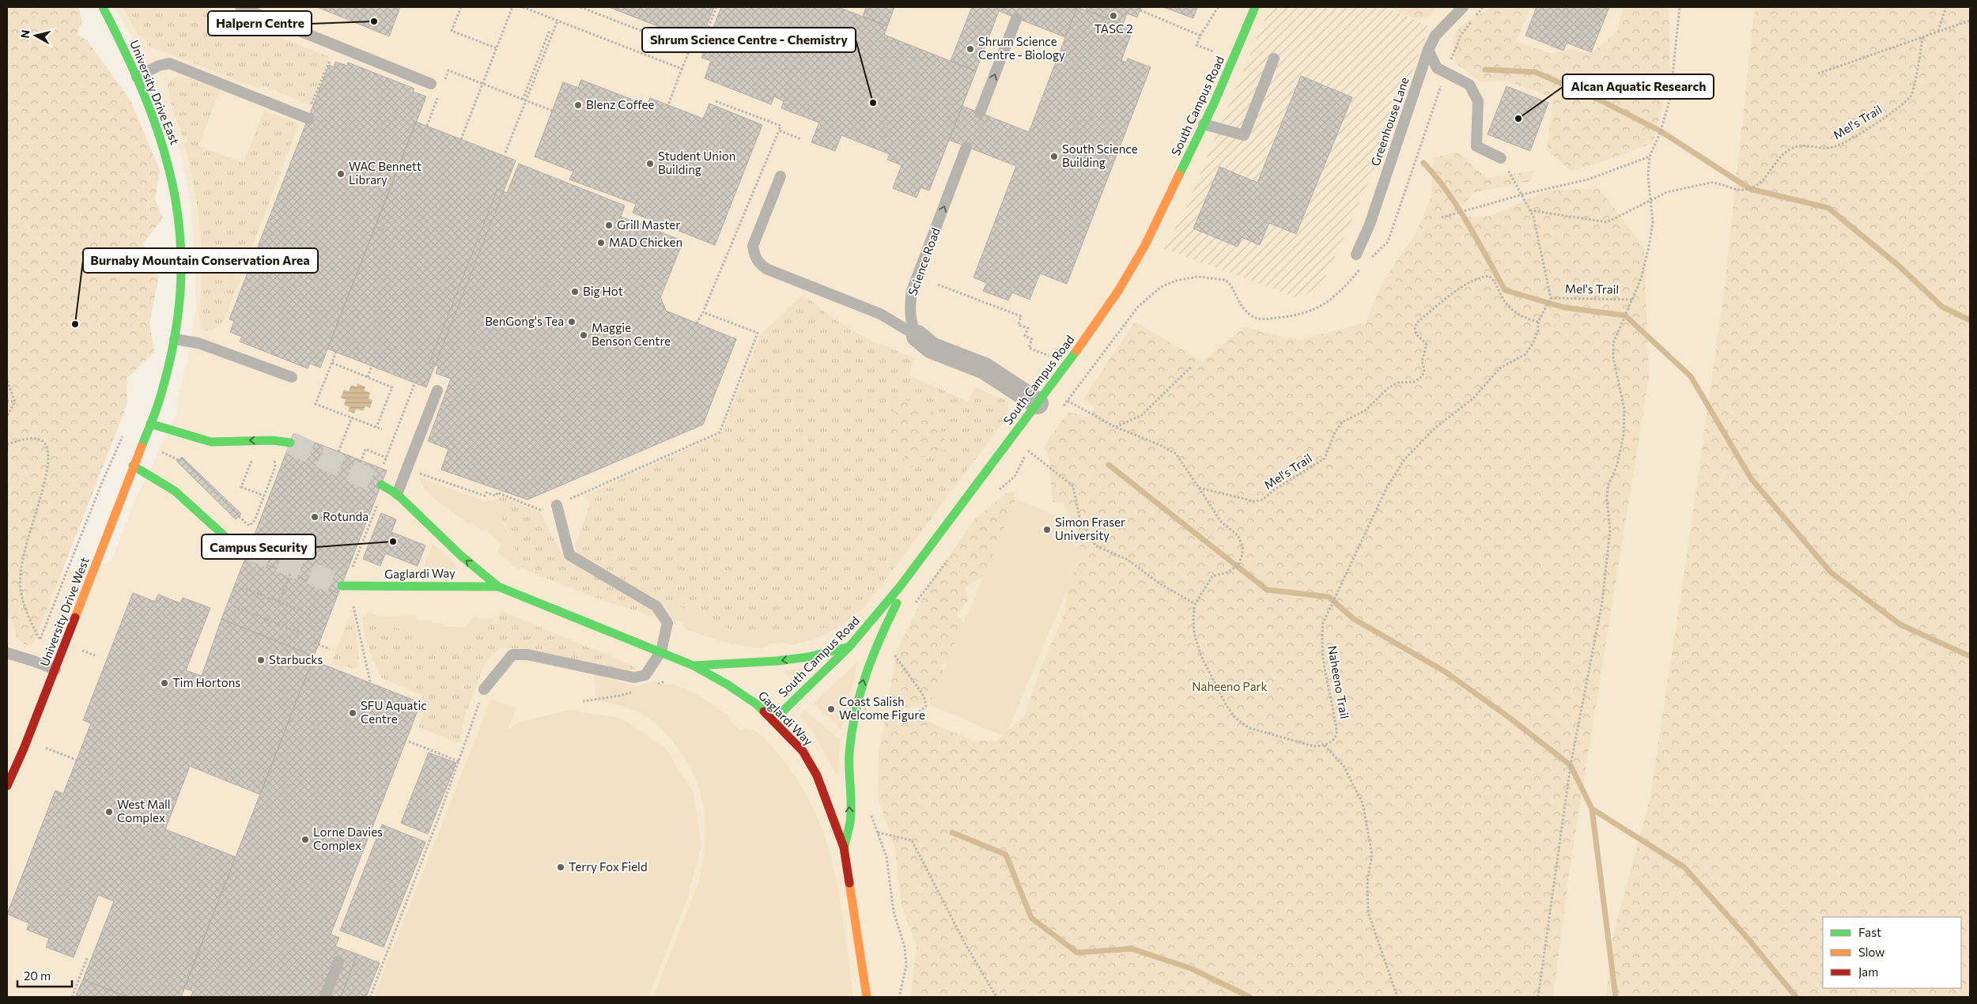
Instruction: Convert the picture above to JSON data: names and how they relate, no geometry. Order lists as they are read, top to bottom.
{
  "streets": {
    "street": [
      "University Drive East",
      "South Campus Road",
      "Gaglardi Way",
      "University Drive West"
    ],
    "lane": ["Greenhouse Lane", "Science Road"],
    "path": ["Mel's Trail", "Naheeno Trail"]
  },
  "crossings": [
    ["University Drive East", "University Drive West"],
    ["South Campus Road", "Gaglardi Way"],
    ["Mel's Trail", "Naheeno Trail"]
  ],
  "one_way": ["Science Road"],
  "parks": ["Naheeno Park"],
  "places": [
    "TASC 2",
    "Halpern Centre",
    "Shrum Science Centre - Biology",
    "Shrum Science Centre - Chemistry",
    "Blenz Coffee",
    "Alcan Aquatic Research",
    "South Science Building",
    "Student Union Building",
    "WAC Bennett Library",
    "Grill Master",
    "MAD Chicken",
    "Big Hot",
    "BenGong's Tea",
    "Burnaby Mountain Conservation Area",
    "Maggie Benson Centre",
    "Rotunda",
    "Simon Fraser University",
    "Campus Security",
    "Starbucks",
    "Tim Hortons",
    "Coast Salish Welcome Figure",
    "SFU Aquatic Centre",
    "West Mall Complex",
    "Lorne Davies Complex",
    "Terry Fox Field"
  ],
  "legend": ["Fast", "Slow", "Jam"],
  "scale_bar": "20 m",
  "north": "left"
}
